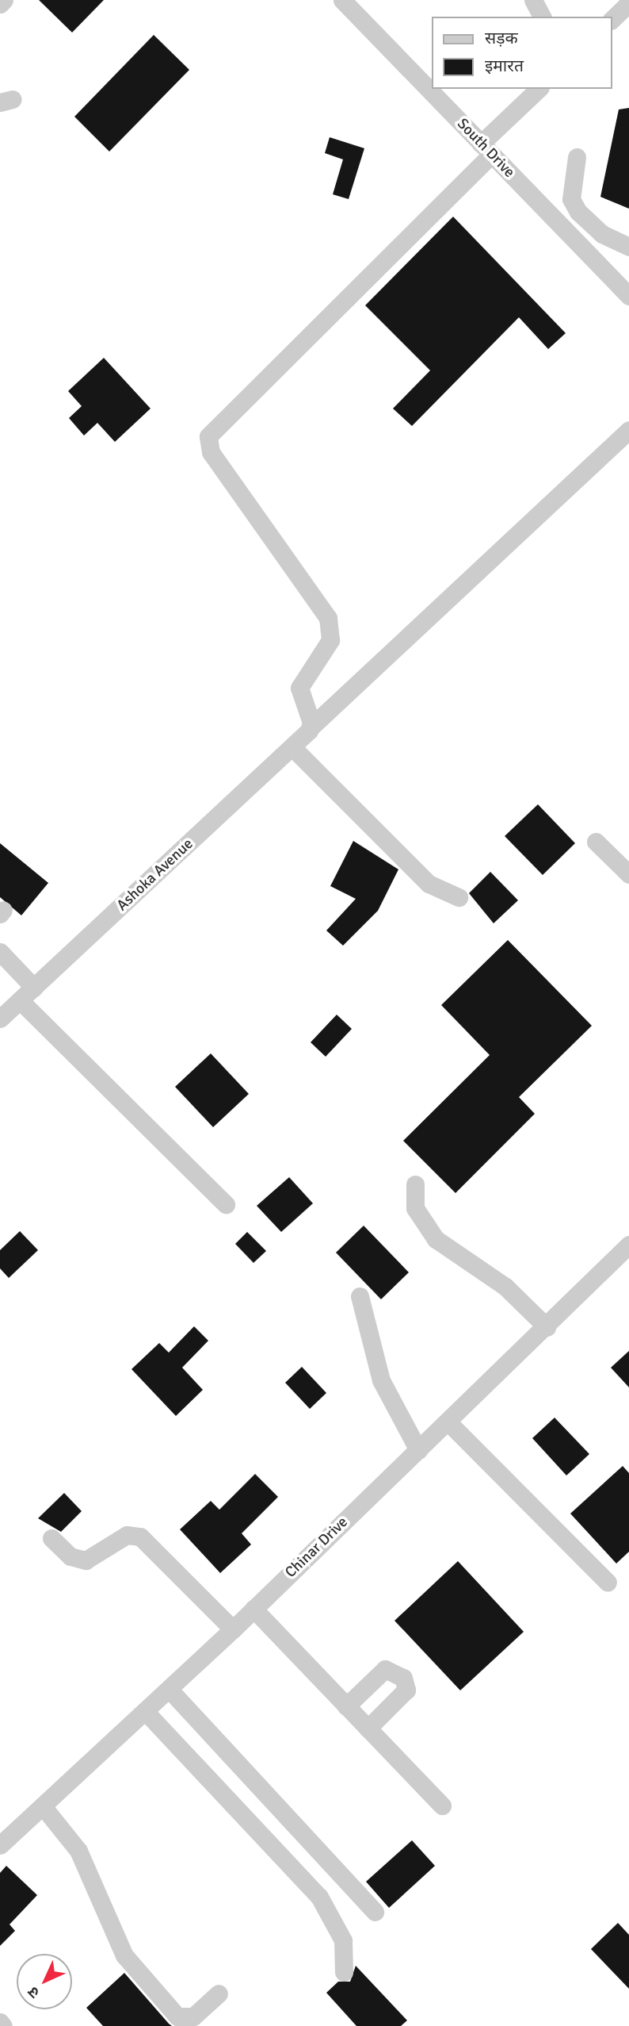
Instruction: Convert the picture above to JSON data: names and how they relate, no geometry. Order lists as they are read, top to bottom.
{
  "streets": {
    "street": ["South Drive", "Ashoka Avenue", "Chinar Drive"]
  },
  "legend": ["सड़क", "इमारत"],
  "north": "bottom left"
}
